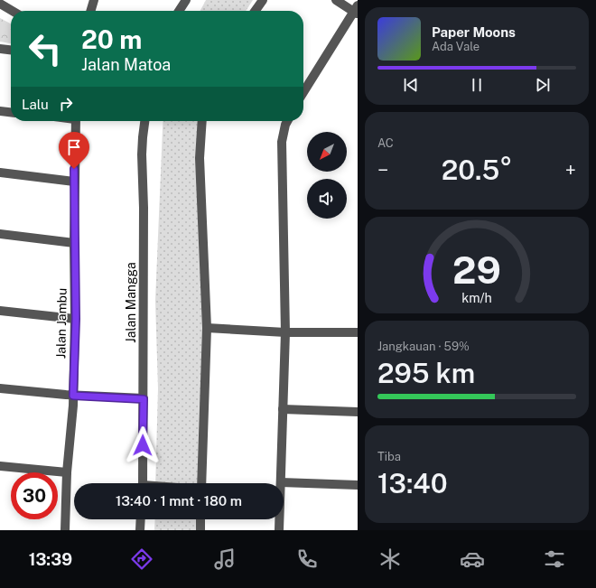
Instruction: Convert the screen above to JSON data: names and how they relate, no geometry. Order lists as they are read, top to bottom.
{
  "streets": {
    "street": ["Jalan Mangga", "Jalan Jambu"]
  },
  "north": "bottom left",
  "page": {
    "turn": ["20 m", "Jalan Matoa"],
    "song": ["Paper Moons", "Ada Vale"],
    "then": "Lalu",
    "tile": [
      "AC",
      ["Jangkauan · 59%", "295 km"],
      ["Tiba", "13:40"]
    ],
    "heat": ["−", "20.5°", "+"],
    "limit": "30",
    "trip": "13:40 · 1 mnt · 180 m",
    "tabs": "13:39",
    "gauge": ["29", "km/h"]
  }
}
